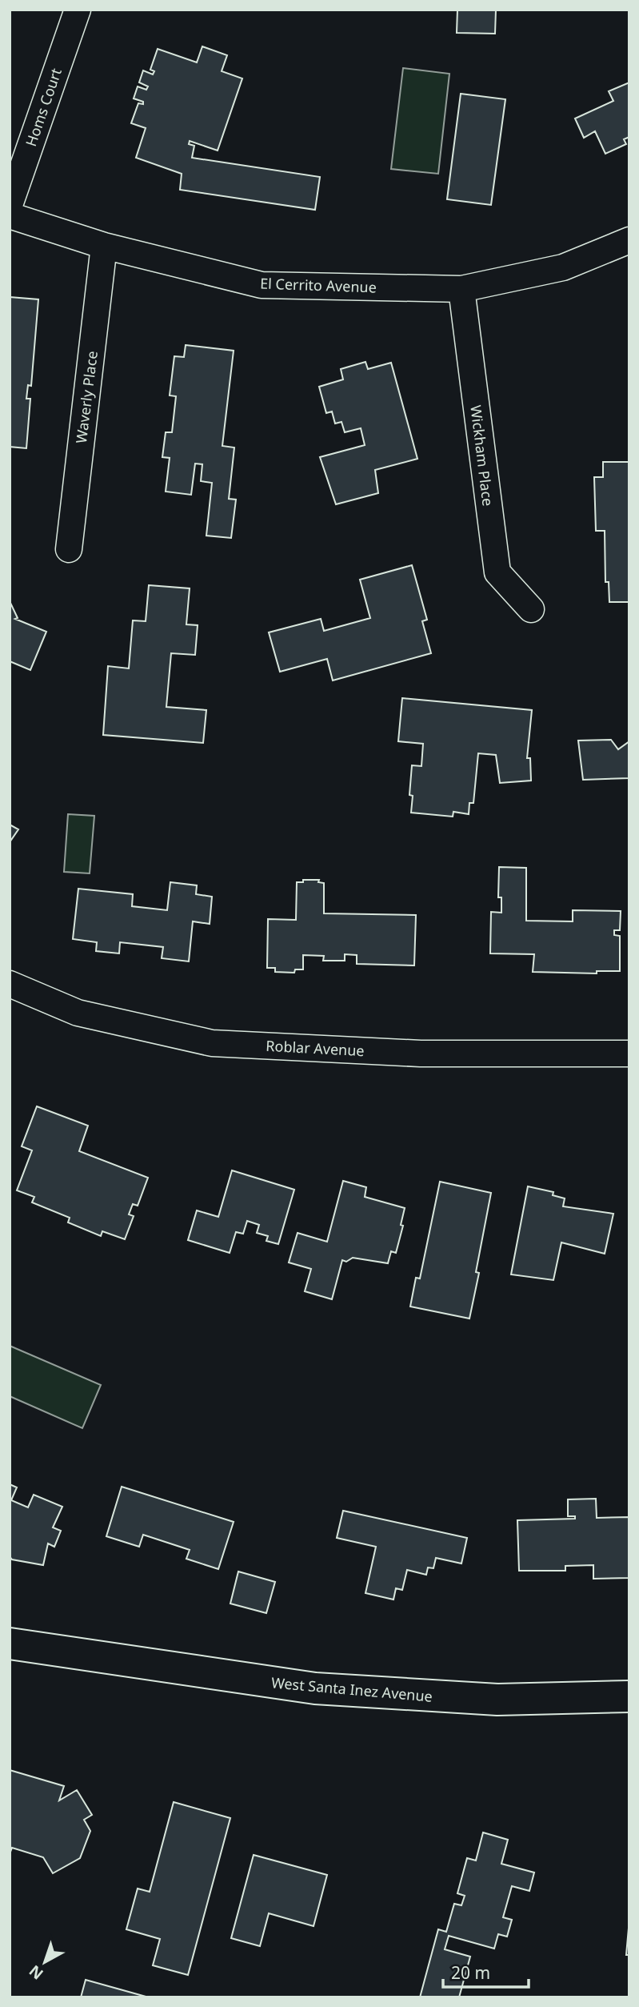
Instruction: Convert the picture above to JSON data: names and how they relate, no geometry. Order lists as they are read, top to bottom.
{
  "streets": {
    "street": [
      "Homs Court",
      "El Cerrito Avenue",
      "Waverly Place",
      "Wickham Place",
      "Roblar Avenue",
      "West Santa Inez Avenue"
    ]
  },
  "crossings": [
    ["El Cerrito Avenue", "Waverly Place"],
    ["El Cerrito Avenue", "Wickham Place"]
  ],
  "scale_bar": "20 m",
  "north": "bottom left"
}
